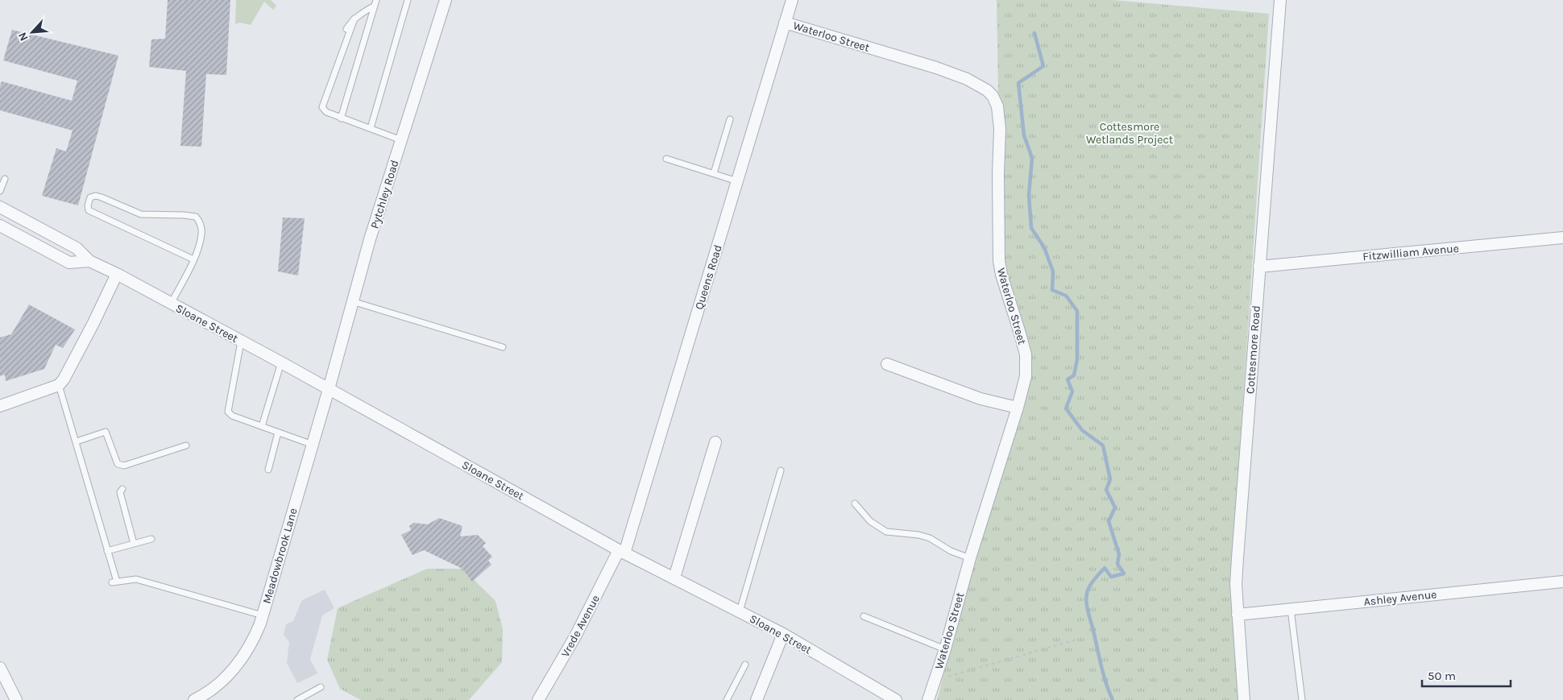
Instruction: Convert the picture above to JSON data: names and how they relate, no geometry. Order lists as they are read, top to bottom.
{
  "streets": {
    "street": [
      "Waterloo Street",
      "Pytchley Road",
      "Fitzwilliam Avenue",
      "Queens Road",
      "Sloane Street",
      "Cottesmore Road",
      "Meadowbrook Lane",
      "Ashley Avenue",
      "Vrede Avenue"
    ]
  },
  "crossings": [
    ["Waterloo Street", "Queens Road"],
    ["Pytchley Road", "Sloane Street"],
    ["Pytchley Road", "Meadowbrook Lane"],
    ["Fitzwilliam Avenue", "Cottesmore Road"],
    ["Queens Road", "Sloane Street"],
    ["Queens Road", "Vrede Avenue"],
    ["Sloane Street", "Meadowbrook Lane"],
    ["Sloane Street", "Vrede Avenue"],
    ["Cottesmore Road", "Ashley Avenue"]
  ],
  "parks": ["Cottesmore Wetlands Project"],
  "scale_bar": "50 m",
  "north": "bottom left"
}
